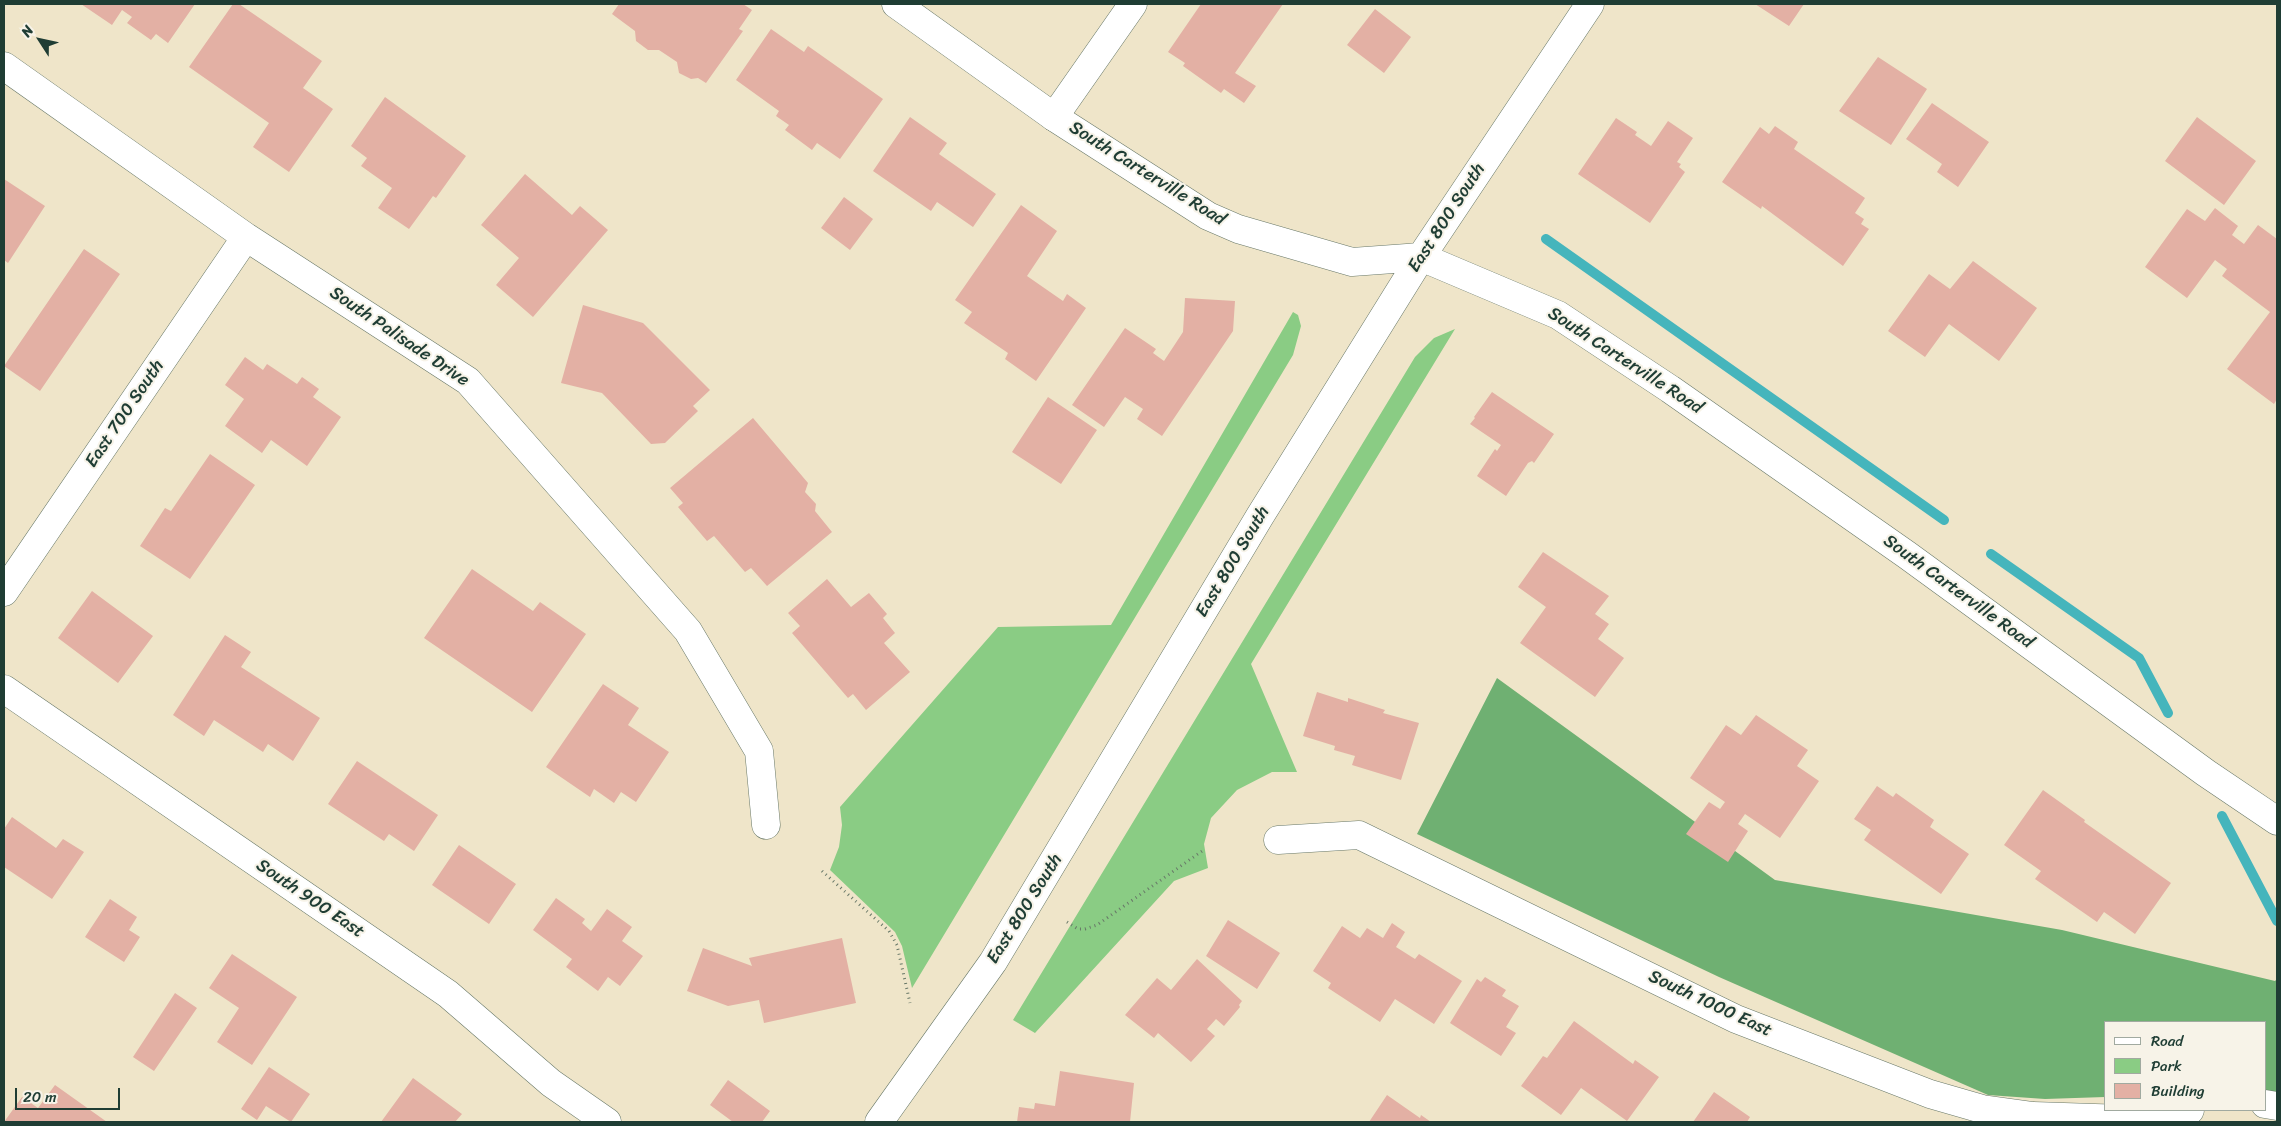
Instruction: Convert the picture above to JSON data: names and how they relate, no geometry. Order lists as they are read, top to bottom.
{
  "streets": {
    "street": [
      "South Carterville Road",
      "East 800 South",
      "South Palisade Drive",
      "East 700 South",
      "South 900 East",
      "South 1000 East"
    ]
  },
  "crossings": [
    ["South Carterville Road", "East 800 South"],
    ["South Palisade Drive", "East 700 South"]
  ],
  "legend": ["Road", "Park", "Building"],
  "scale_bar": "20 m",
  "north": "top left"
}
